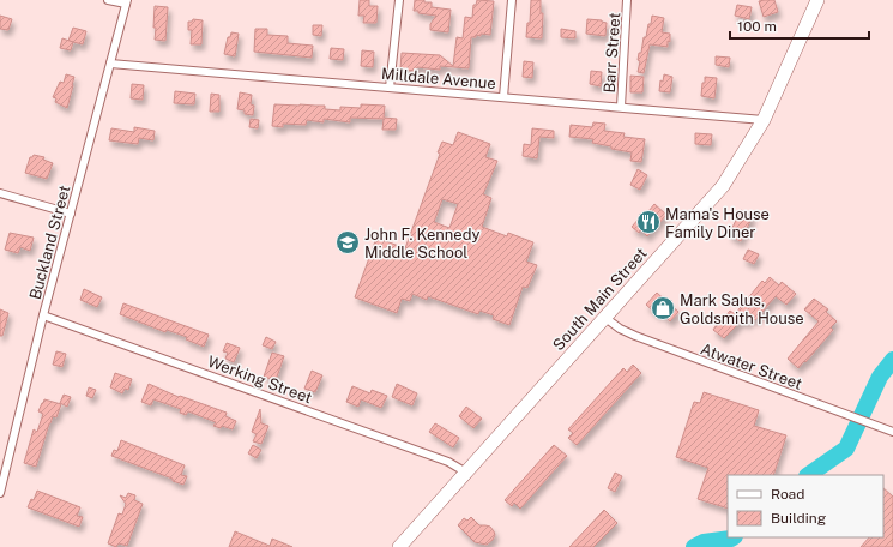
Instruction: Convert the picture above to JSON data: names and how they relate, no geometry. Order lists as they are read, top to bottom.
{
  "streets": {
    "highway": ["South Main Street"],
    "street": [
      "Barr Street",
      "Milldale Avenue",
      "Buckland Street",
      "Atwater Street",
      "Werking Street"
    ]
  },
  "crossings": [
    ["Barr Street", "Milldale Avenue"],
    ["Milldale Avenue", "Buckland Street"],
    ["Milldale Avenue", "South Main Street"],
    ["Buckland Street", "Werking Street"],
    ["South Main Street", "Atwater Street"],
    ["South Main Street", "Werking Street"]
  ],
  "places": {
    "restaurant": ["Mama's House Family Diner"],
    "school or university": ["John F. Kennedy Middle School"],
    "shop": ["Mark Salus, Goldsmith House"]
  },
  "legend": ["Road", "Building"],
  "scale_bar": "100 m"
}
